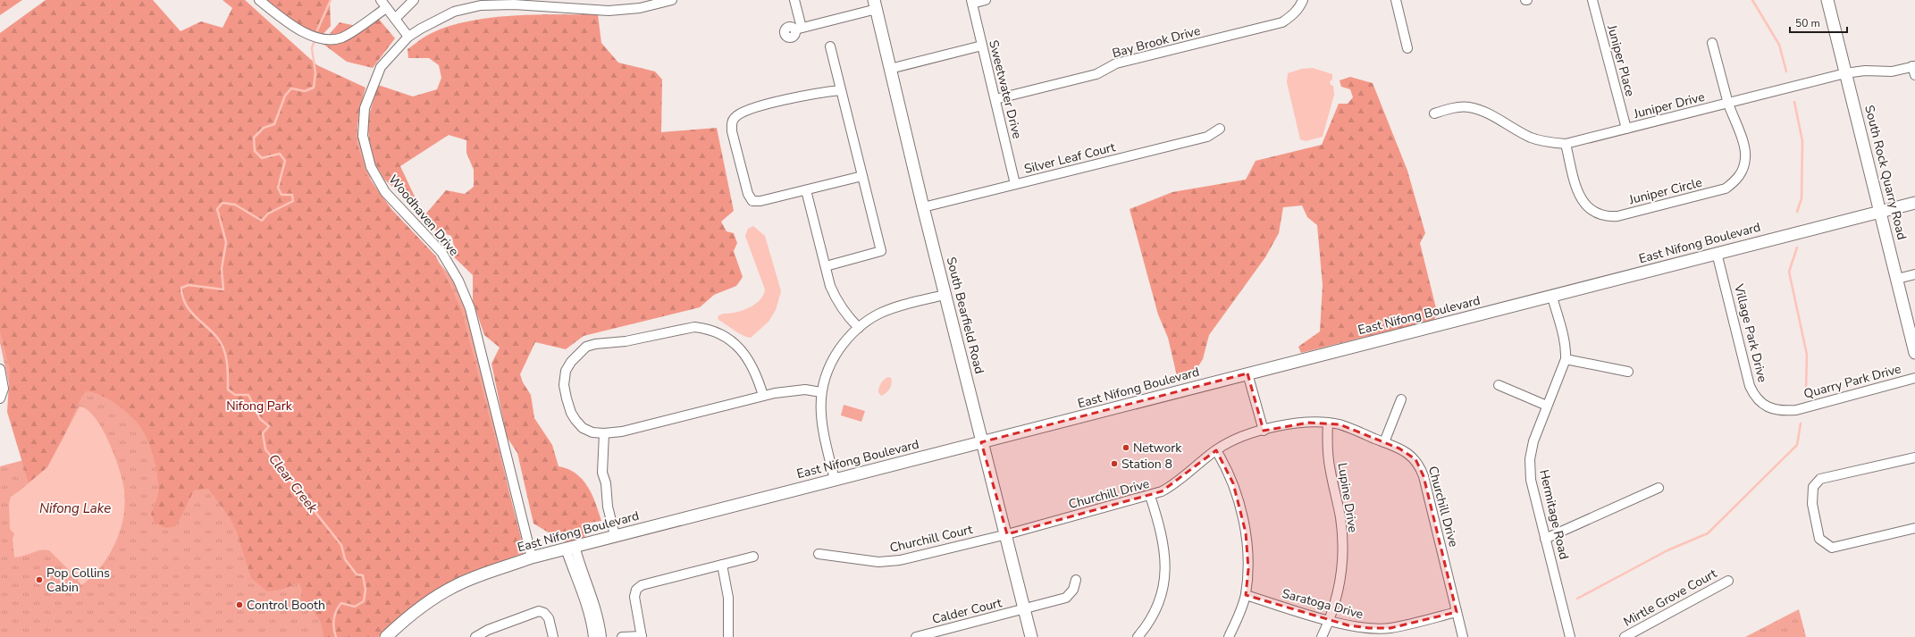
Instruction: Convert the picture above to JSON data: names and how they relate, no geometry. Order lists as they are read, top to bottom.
{
  "streets": {
    "street": [
      "Bay Brook Drive",
      "Juniper Place",
      "Sweetwater Drive",
      "Juniper Drive",
      "Silver Leaf Court",
      "South Rock Quarry Road",
      "Juniper Circle",
      "Woodhaven Drive",
      "East Nifong Boulevard",
      "South Bearfield Road",
      "Village Park Drive",
      "Quarry Park Drive",
      "Churchill Drive",
      "Lupine Drive",
      "Hermitage Road",
      "Churchill Court",
      "Mirtle Grove Court",
      "Saratoga Drive",
      "Calder Court"
    ]
  },
  "crossings": [
    ["Bay Brook Drive", "Sweetwater Drive"],
    ["Juniper Place", "Juniper Drive"],
    ["Sweetwater Drive", "Silver Leaf Court"],
    ["Juniper Drive", "South Rock Quarry Road"],
    ["Juniper Drive", "Juniper Circle"],
    ["Silver Leaf Court", "South Bearfield Road"],
    ["South Rock Quarry Road", "East Nifong Boulevard"],
    ["Woodhaven Drive", "East Nifong Boulevard"],
    ["East Nifong Boulevard", "South Bearfield Road"],
    ["East Nifong Boulevard", "Village Park Drive"],
    ["East Nifong Boulevard", "Hermitage Road"],
    ["South Bearfield Road", "Churchill Drive"],
    ["South Bearfield Road", "Churchill Court"],
    ["South Bearfield Road", "Calder Court"],
    ["Village Park Drive", "Quarry Park Drive"],
    ["Churchill Drive", "Lupine Drive"],
    ["Churchill Drive", "Churchill Court"],
    ["Churchill Drive", "Saratoga Drive"],
    ["Lupine Drive", "Saratoga Drive"]
  ],
  "water": ["Clear Creek", "Nifong Lake"],
  "parks": ["Nifong Park"],
  "places": [
    "Network",
    "Station 8",
    "Pop Collins Cabin",
    "Control Booth"
  ],
  "scale_bar": "50 m"
}
